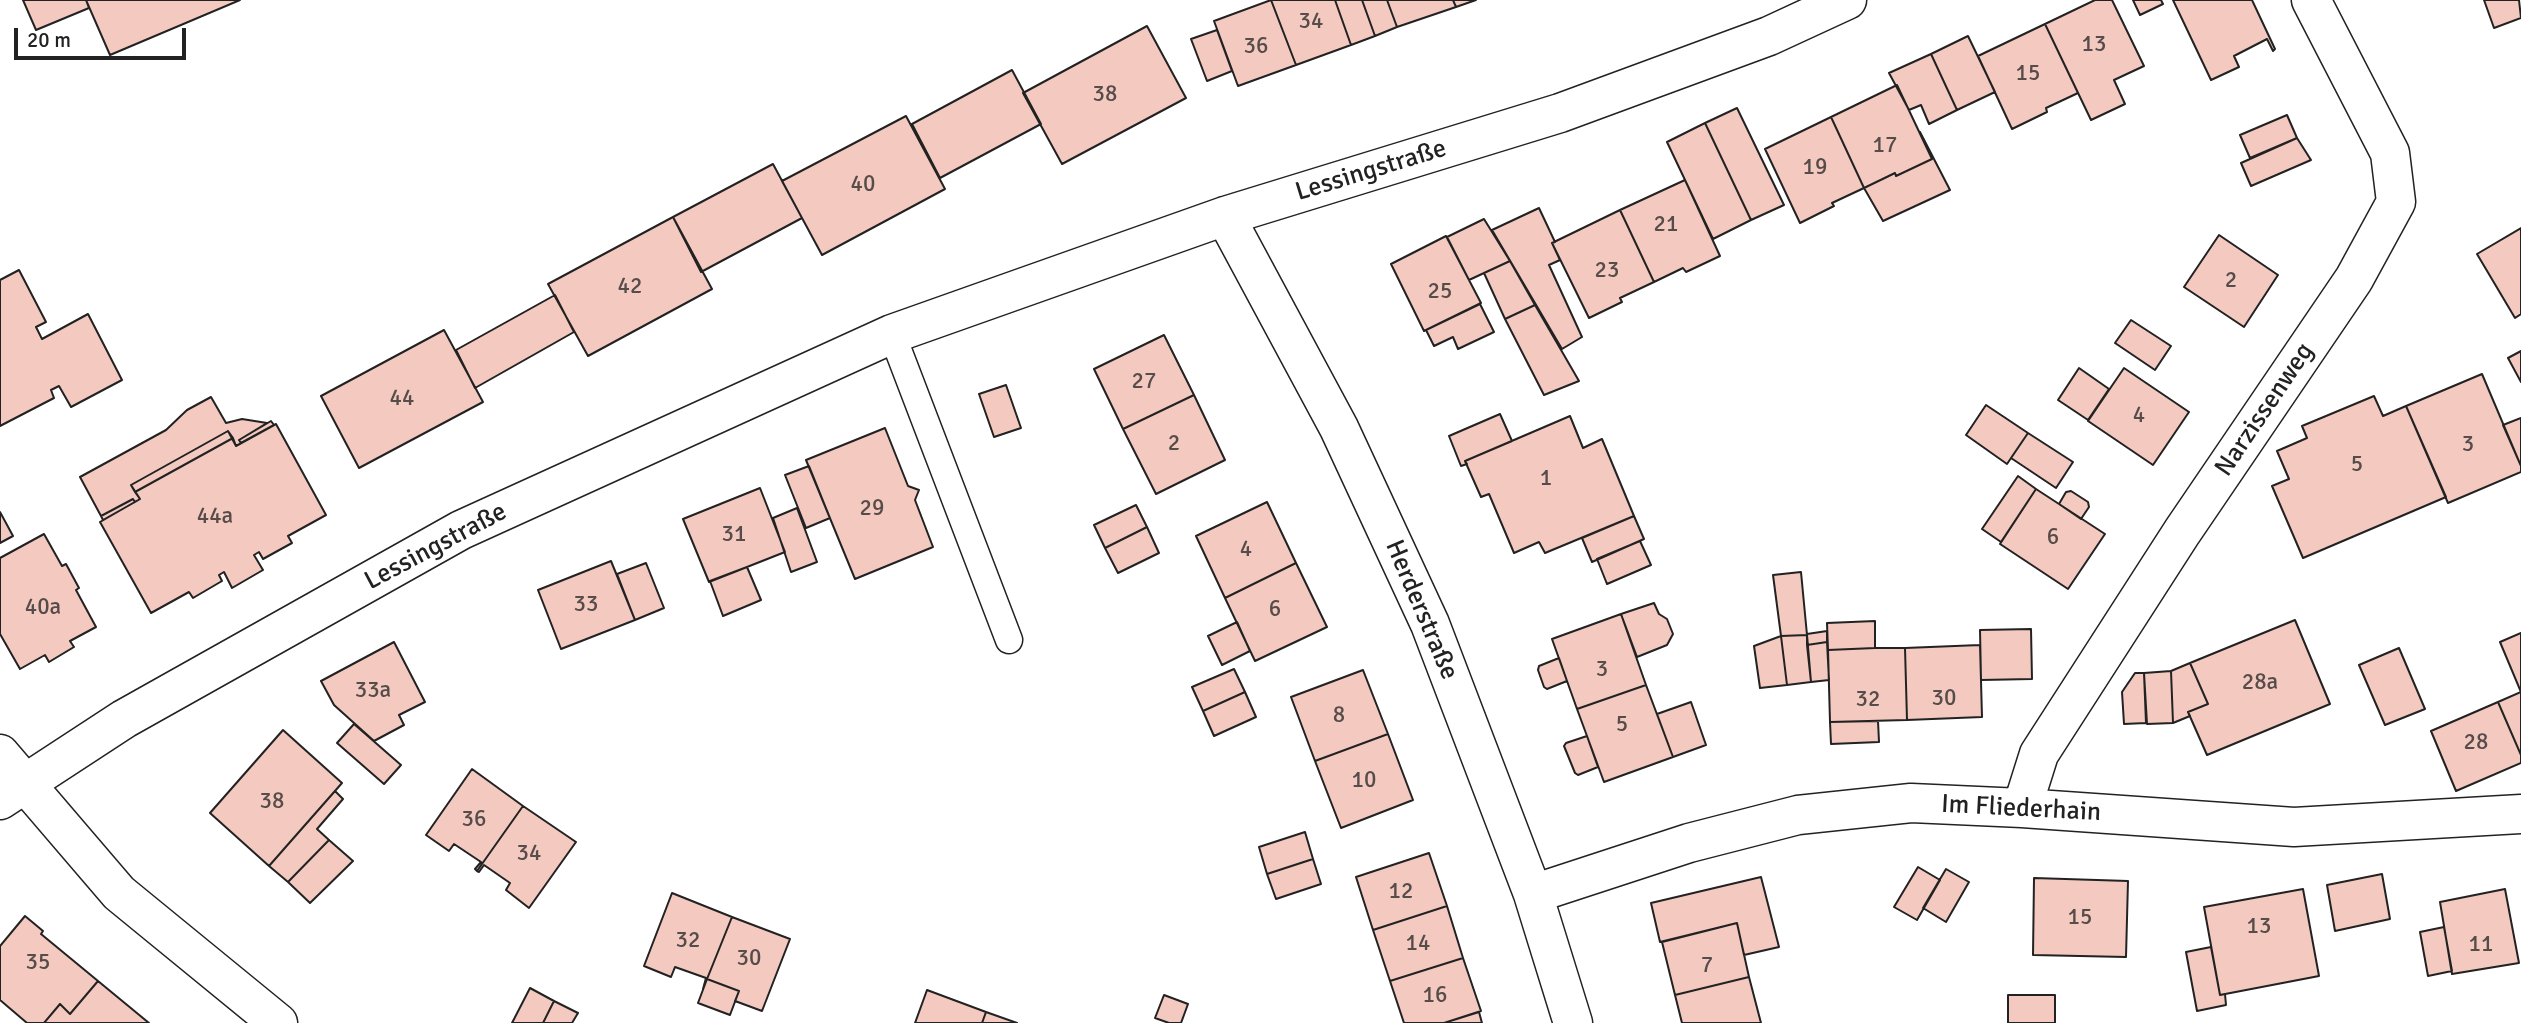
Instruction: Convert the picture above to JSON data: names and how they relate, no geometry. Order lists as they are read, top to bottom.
{
  "streets": {
    "street": [
      "Lessingstraße",
      "Narzissenweg",
      "Herderstraße",
      "Im Fliederhain"
    ]
  },
  "crossings": [
    ["Lessingstraße", "Herderstraße"],
    ["Narzissenweg", "Im Fliederhain"],
    ["Herderstraße", "Im Fliederhain"]
  ],
  "house_numbers": [
    "34",
    "13",
    "36",
    "15",
    "38",
    "17",
    "19",
    "40",
    "21",
    "23",
    "2",
    "42",
    "25",
    "27",
    "44",
    "4",
    "2",
    "3",
    "5",
    "1",
    "29",
    "44a",
    "31",
    "6",
    "4",
    "33",
    "40a",
    "6",
    "3",
    "28a",
    "33a",
    "30",
    "32",
    "8",
    "5",
    "28",
    "10",
    "38",
    "36",
    "34",
    "12",
    "15",
    "13",
    "32",
    "14",
    "11",
    "30",
    "35",
    "7",
    "16"
  ],
  "scale_bar": "20 m"
}
